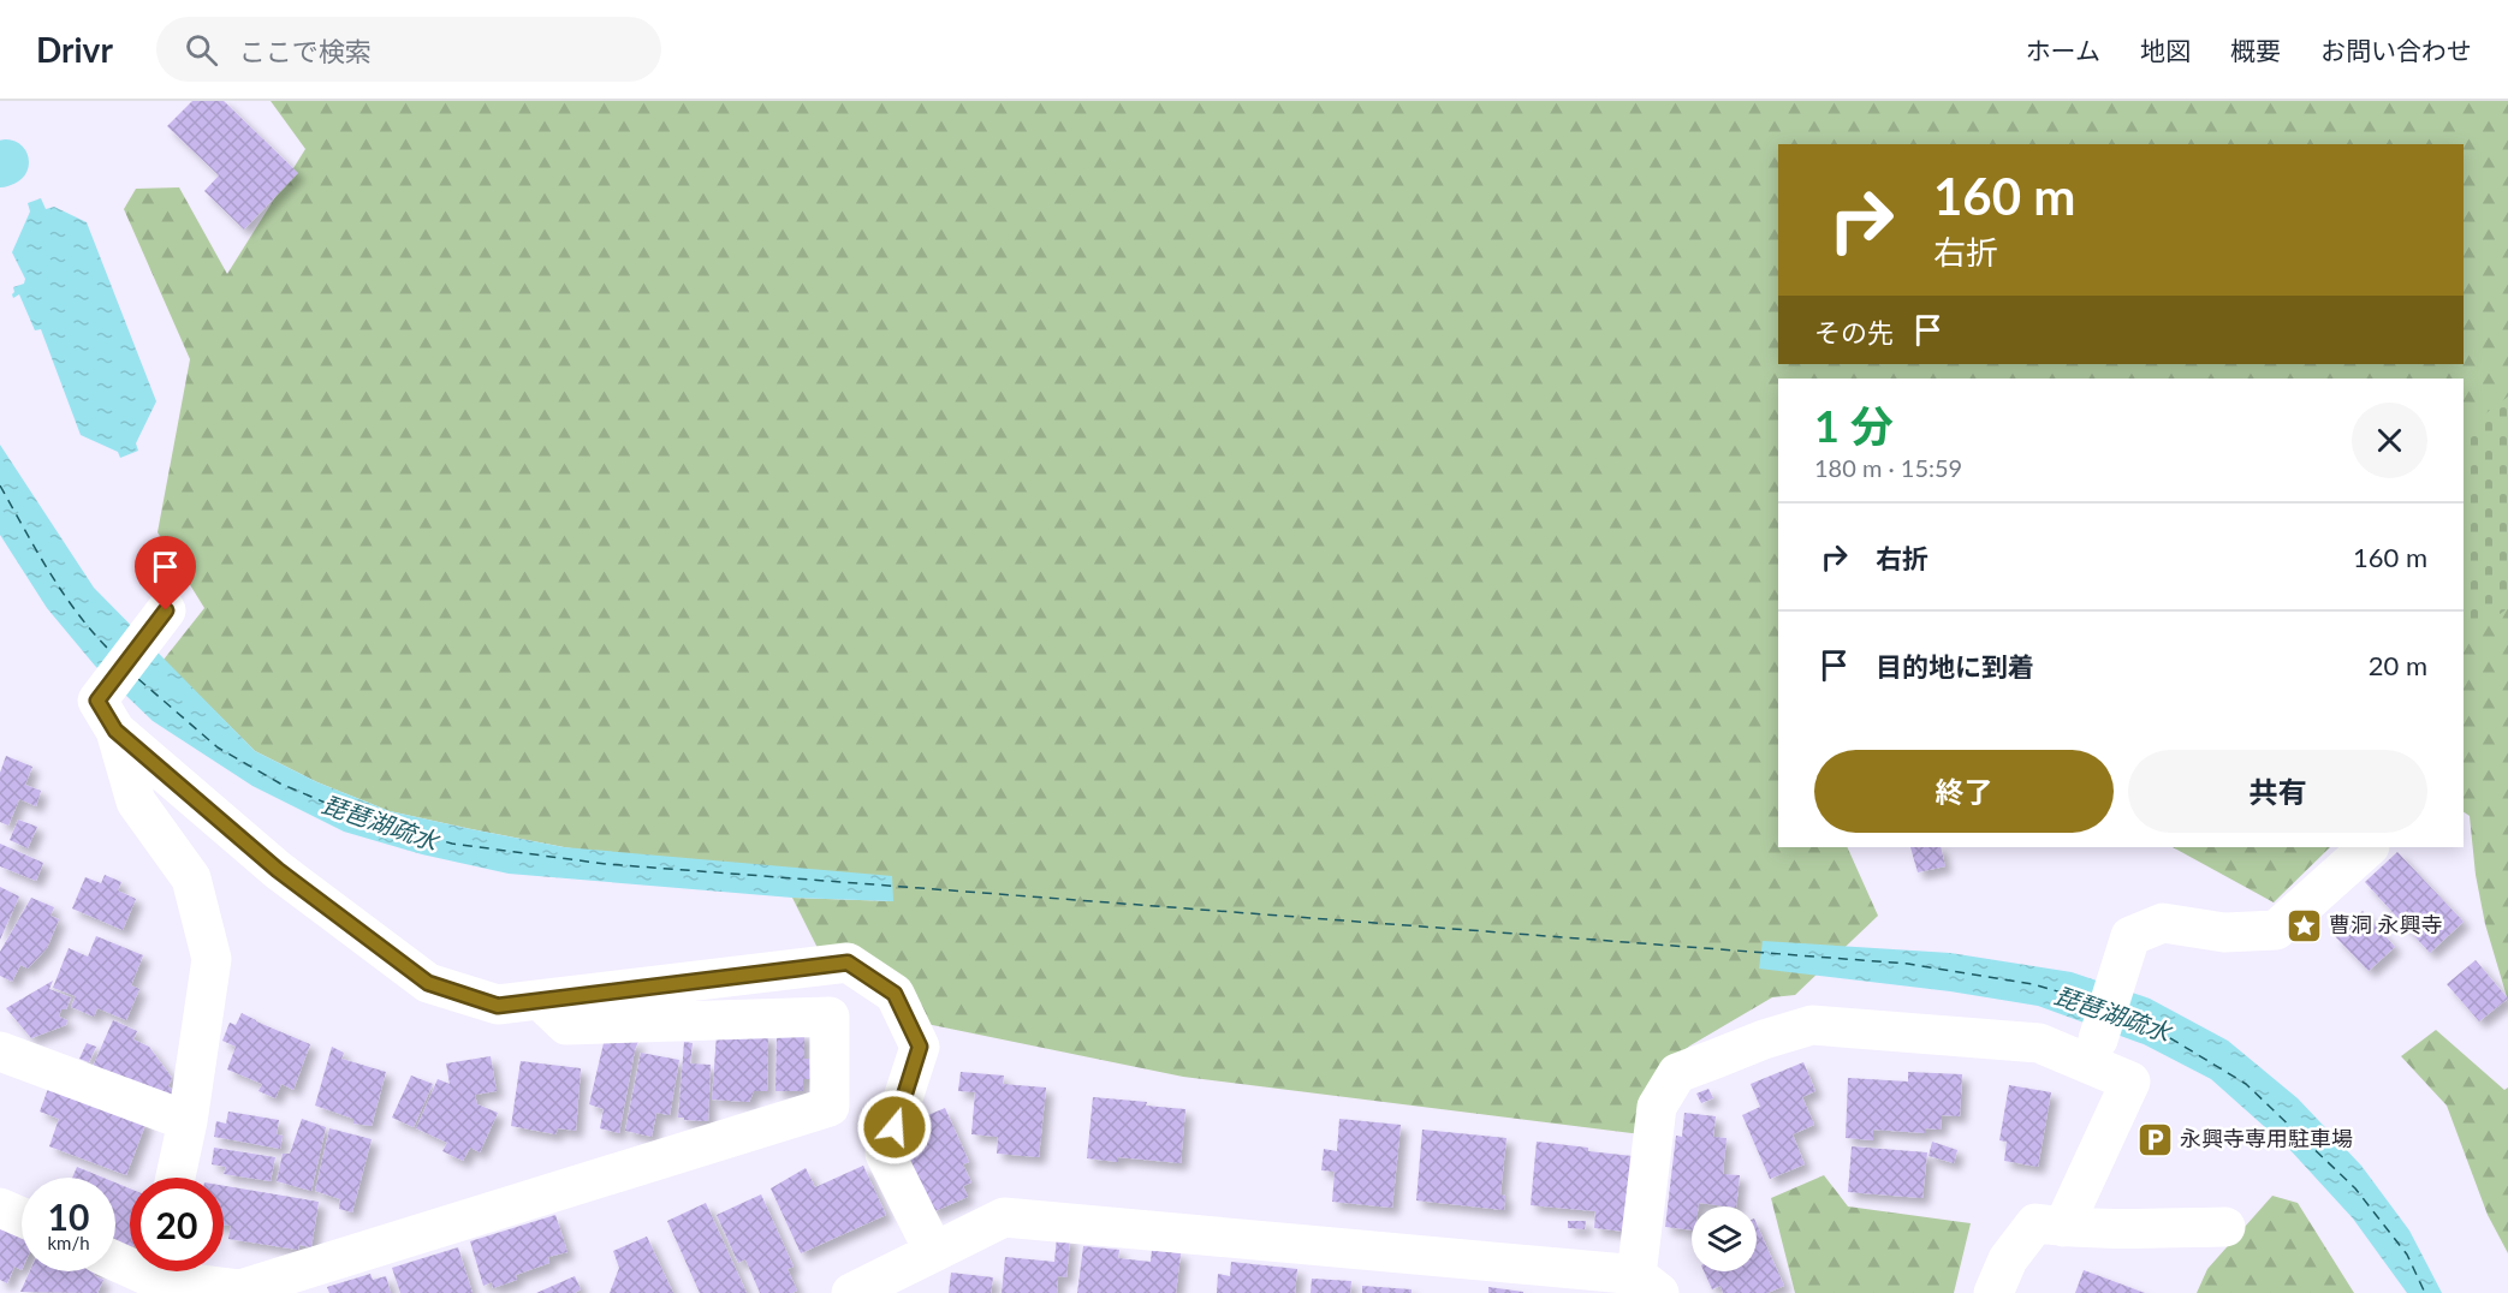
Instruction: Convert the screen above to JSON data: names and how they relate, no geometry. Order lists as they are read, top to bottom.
{
  "water": ["琵琶湖疏水"],
  "places": {
    "place": ["曹洞 永興寺"],
    "parking": ["永興寺専用駐車場"]
  },
  "page": {
    "header": "Drivr",
    "search": "ここで検索",
    "nav": [
      "ホーム",
      "地図",
      "概要",
      "お問い合わせ"
    ],
    "turn": ["160 m", "右折"],
    "then": "その先",
    "heading": ["1 分", "180 m · 15:59"],
    "list": [
      {
        "name": "右折",
        "value": "160 m"
      },
      {
        "name": "目的地に到着",
        "value": "20 m"
      }
    ],
    "buttons": ["終了", "共有"],
    "speed": "10 km/h",
    "limit": "20"
  }
}
